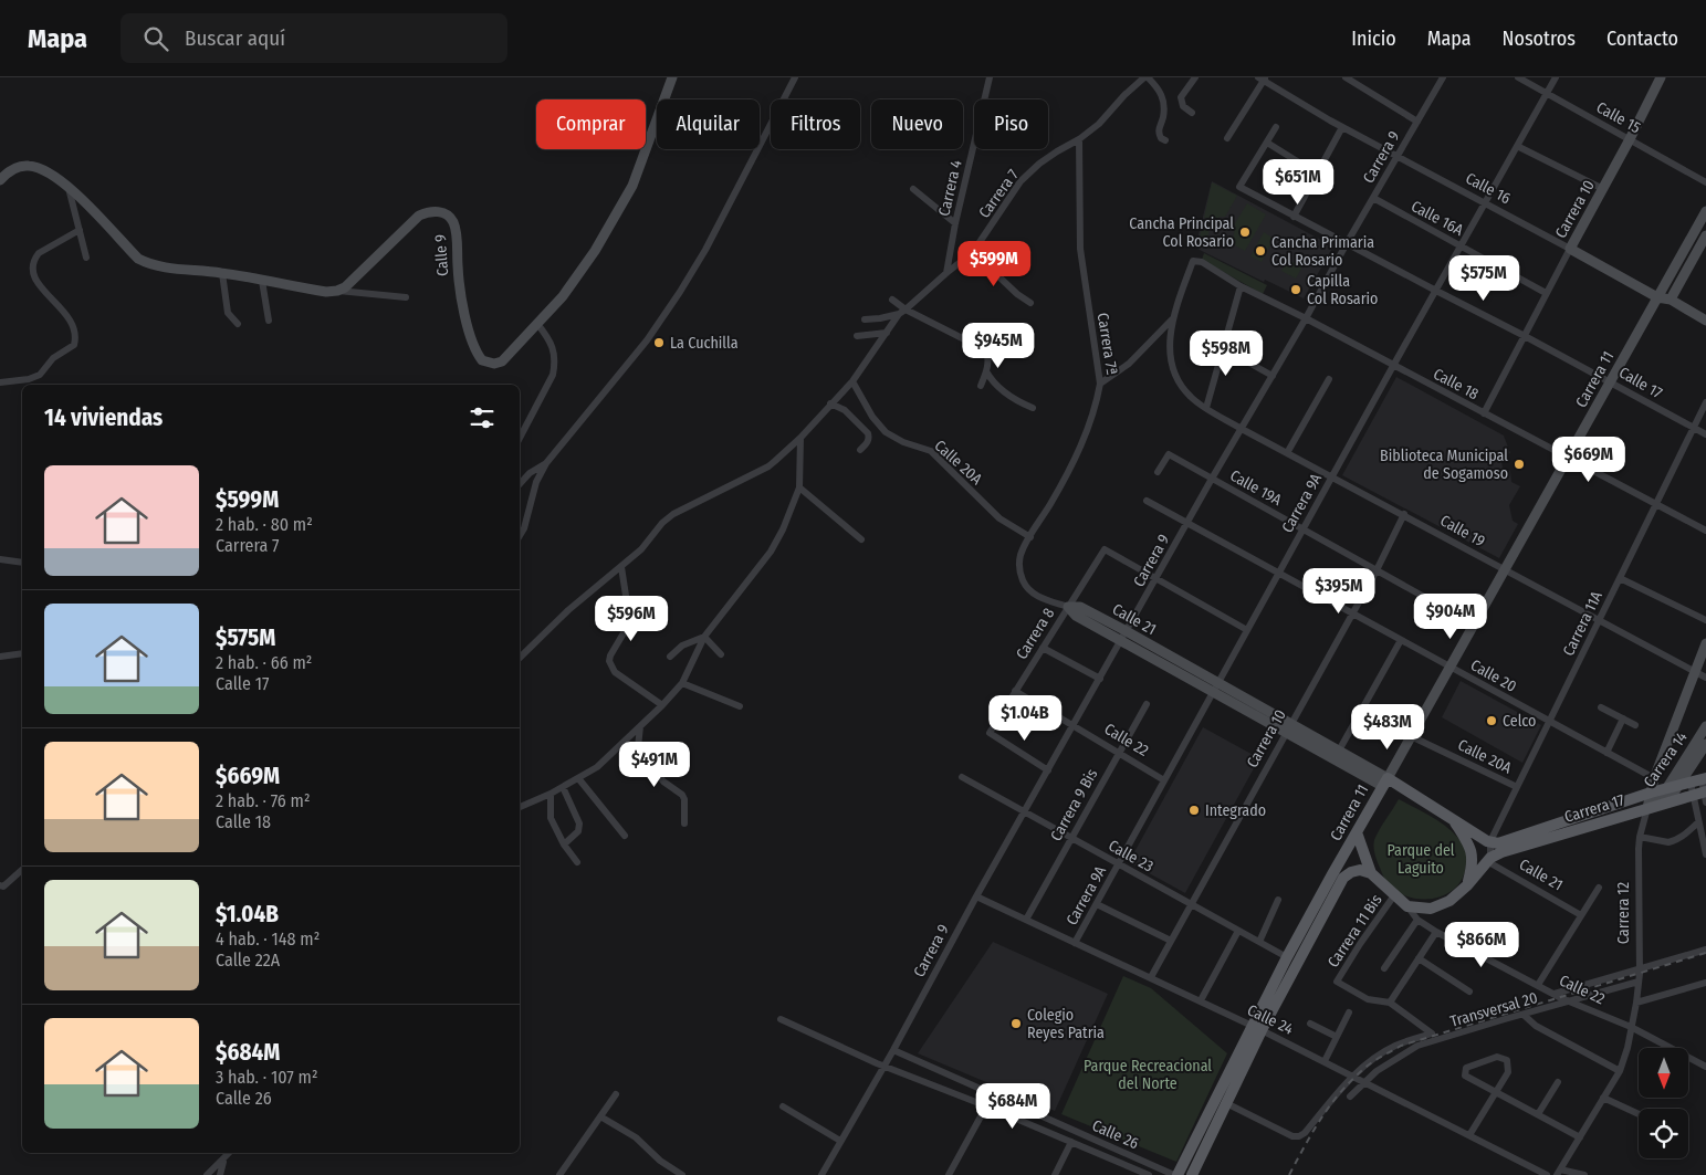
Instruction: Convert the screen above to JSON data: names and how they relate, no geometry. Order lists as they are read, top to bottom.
{
  "streets": {
    "main road": [
      "Carrera 11",
      "Calle 21",
      "Calle 22",
      "Carrera 17"
    ],
    "street": [
      "Calle 15",
      "Carrera 9",
      "Carrera 4",
      "Calle 16",
      "Carrera 7",
      "Carrera 10",
      "Calle 16A",
      "Calle 9",
      "Carrera 7ª",
      "Calle 17",
      "Calle 18",
      "Calle 20A",
      "Calle 19A",
      "Carrera 9A",
      "Calle 19",
      "Carrera 11A",
      "Carrera 8",
      "Calle 20",
      "Carrera 14",
      "Carrera 9 Bis",
      "Calle 23",
      "Carrera 12",
      "Carrera 11 Bis",
      "Transversal 20",
      "Calle 24",
      "Calle 26"
    ]
  },
  "crossings": [
    ["Calle 15", "Carrera 10"],
    ["Calle 15", "Carrera 9A"],
    ["Carrera 9", "Calle 16"],
    ["Carrera 9", "Calle 16A"],
    ["Carrera 9", "Calle 17"],
    ["Carrera 9", "Calle 18"],
    ["Carrera 9", "Calle 19A"],
    ["Carrera 9", "Calle 19"],
    ["Carrera 9", "Calle 21"],
    ["Carrera 9", "Carrera 8"],
    ["Carrera 9", "Calle 20"],
    ["Carrera 9", "Calle 22"],
    ["Carrera 9", "Calle 23"],
    ["Carrera 9", "Calle 24"],
    ["Carrera 9", "Calle 26"],
    ["Carrera 4", "Carrera 7"],
    ["Calle 16", "Carrera 10"],
    ["Calle 16", "Carrera 11"],
    ["Calle 16", "Carrera 9A"],
    ["Carrera 7", "Carrera 7ª"],
    ["Carrera 7", "Calle 20A"],
    ["Carrera 10", "Calle 16A"],
    ["Carrera 10", "Calle 17"],
    ["Carrera 10", "Calle 18"],
    ["Carrera 10", "Calle 19A"],
    ["Carrera 10", "Calle 19"],
    ["Carrera 10", "Calle 21"],
    ["Carrera 10", "Calle 20"],
    ["Carrera 10", "Calle 23"],
    ["Carrera 10", "Calle 24"],
    ["Calle 16A", "Carrera 9A"],
    ["Carrera 7ª", "Calle 20A"],
    ["Carrera 7ª", "Calle 21"],
    ["Carrera 7ª", "Carrera 8"],
    ["Carrera 11", "Calle 17"],
    ["Carrera 11", "Calle 18"],
    ["Carrera 11", "Calle 20A"],
    ["Carrera 11", "Calle 19A"],
    ["Carrera 11", "Calle 19"],
    ["Carrera 11", "Calle 21"],
    ["Carrera 11", "Calle 20"],
    ["Carrera 11", "Calle 22"],
    ["Carrera 11", "Calle 23"],
    ["Carrera 11", "Carrera 11 Bis"],
    ["Carrera 11", "Transversal 20"],
    ["Carrera 11", "Calle 24"],
    ["Carrera 11", "Calle 26"],
    ["Calle 17", "Carrera 9A"],
    ["Calle 17", "Carrera 11A"],
    ["Calle 18", "Carrera 9A"],
    ["Calle 18", "Carrera 11A"],
    ["Calle 20A", "Carrera 11A"],
    ["Calle 19A", "Carrera 9A"],
    ["Carrera 9A", "Calle 19"],
    ["Carrera 9A", "Calle 21"],
    ["Carrera 9A", "Calle 20"],
    ["Carrera 9A", "Calle 22"],
    ["Carrera 9A", "Calle 23"],
    ["Carrera 9A", "Calle 24"],
    ["Calle 19", "Carrera 11A"],
    ["Calle 19", "Carrera 12"],
    ["Calle 21", "Carrera 11A"],
    ["Calle 21", "Carrera 8"],
    ["Calle 21", "Calle 22"],
    ["Calle 21", "Carrera 17"],
    ["Calle 21", "Carrera 11 Bis"],
    ["Carrera 11A", "Calle 20"],
    ["Carrera 11A", "Carrera 17"],
    ["Carrera 8", "Calle 22"],
    ["Calle 20", "Carrera 12"],
    ["Calle 22", "Carrera 9 Bis"],
    ["Calle 22", "Carrera 12"],
    ["Calle 22", "Carrera 11 Bis"],
    ["Calle 22", "Transversal 20"],
    ["Carrera 14", "Carrera 17"],
    ["Carrera 14", "Carrera 12"],
    ["Carrera 9 Bis", "Calle 23"],
    ["Carrera 9 Bis", "Calle 24"],
    ["Carrera 17", "Carrera 12"],
    ["Carrera 12", "Transversal 20"],
    ["Carrera 11 Bis", "Transversal 20"],
    ["Transversal 20", "Calle 24"]
  ],
  "parks": ["Parque del Laguito", "Parque Recreacional del Norte"],
  "places": [
    "Cancha Principal Col Rosario",
    "Cancha Primaria Col Rosario",
    "Capilla Col Rosario",
    "La Cuchilla",
    "Biblioteca Municipal de Sogamoso",
    "Celco",
    "Integrado",
    "Colegio Reyes Patria"
  ],
  "north": "bottom",
  "page": {
    "header": "Mapa",
    "search": "Buscar aquí",
    "nav": [
      "Inicio",
      "Mapa",
      "Nosotros",
      "Contacto"
    ],
    "chip": [
      "Comprar",
      "Alquilar",
      "Filtros",
      "Nuevo",
      "Piso"
    ],
    "price": [
      "$651M",
      "$599M",
      "$575M",
      "$945M",
      "$598M",
      "$669M",
      "$395M",
      "$904M",
      "$596M",
      "$1.04B",
      "$483M",
      "$491M",
      "$866M",
      "$684M"
    ],
    "heading": "14 viviendas",
    "list": [
      {
        "name": "$599M",
        "note": "2 hab. · 80 m² · Carrera 7"
      },
      {
        "name": "$575M",
        "note": "2 hab. · 66 m² · Calle 17"
      },
      {
        "name": "$669M",
        "note": "2 hab. · 76 m² · Calle 18"
      },
      {
        "name": "$1.04B",
        "note": "4 hab. · 148 m² · Calle 22A"
      },
      {
        "name": "$684M",
        "note": "3 hab. · 107 m² · Calle 26"
      }
    ]
  }
}
